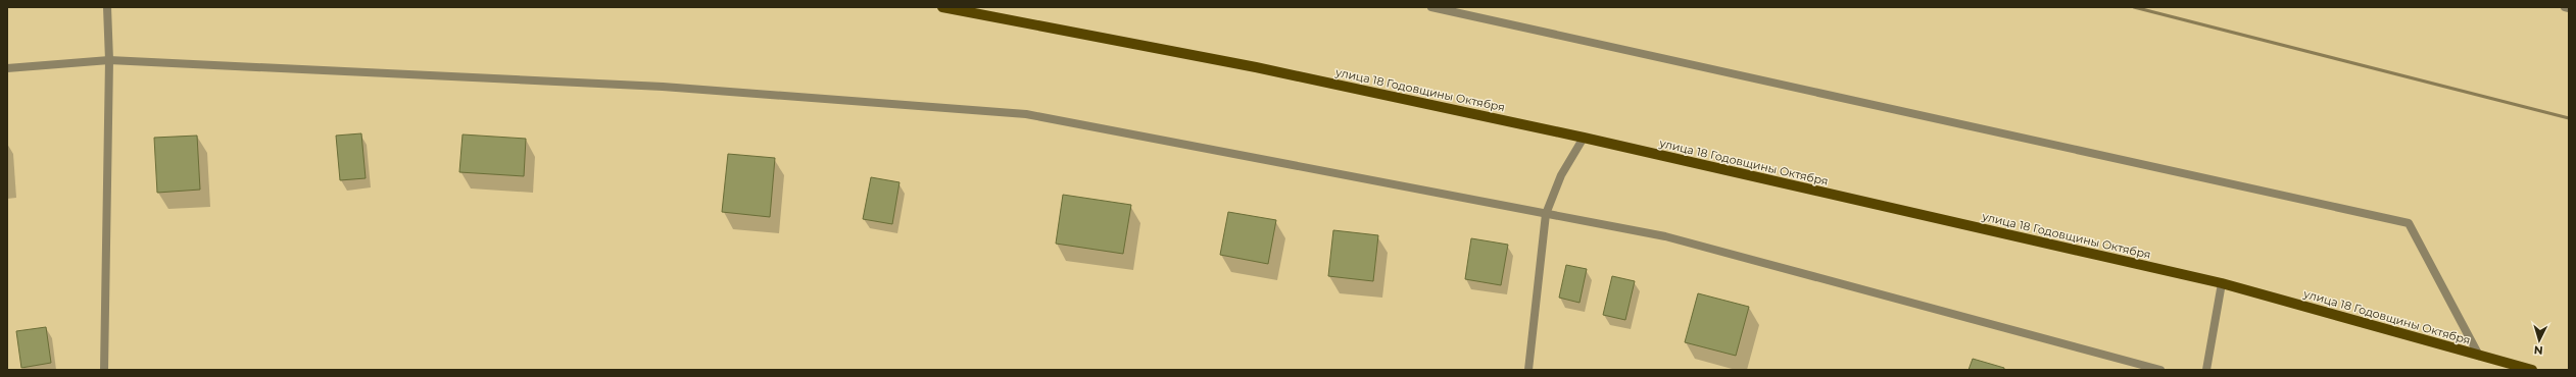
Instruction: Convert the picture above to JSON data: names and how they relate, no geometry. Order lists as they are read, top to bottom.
{
  "streets": {
    "main road": ["улица 18 Годовщины Октября"]
  },
  "north": "bottom"
}
